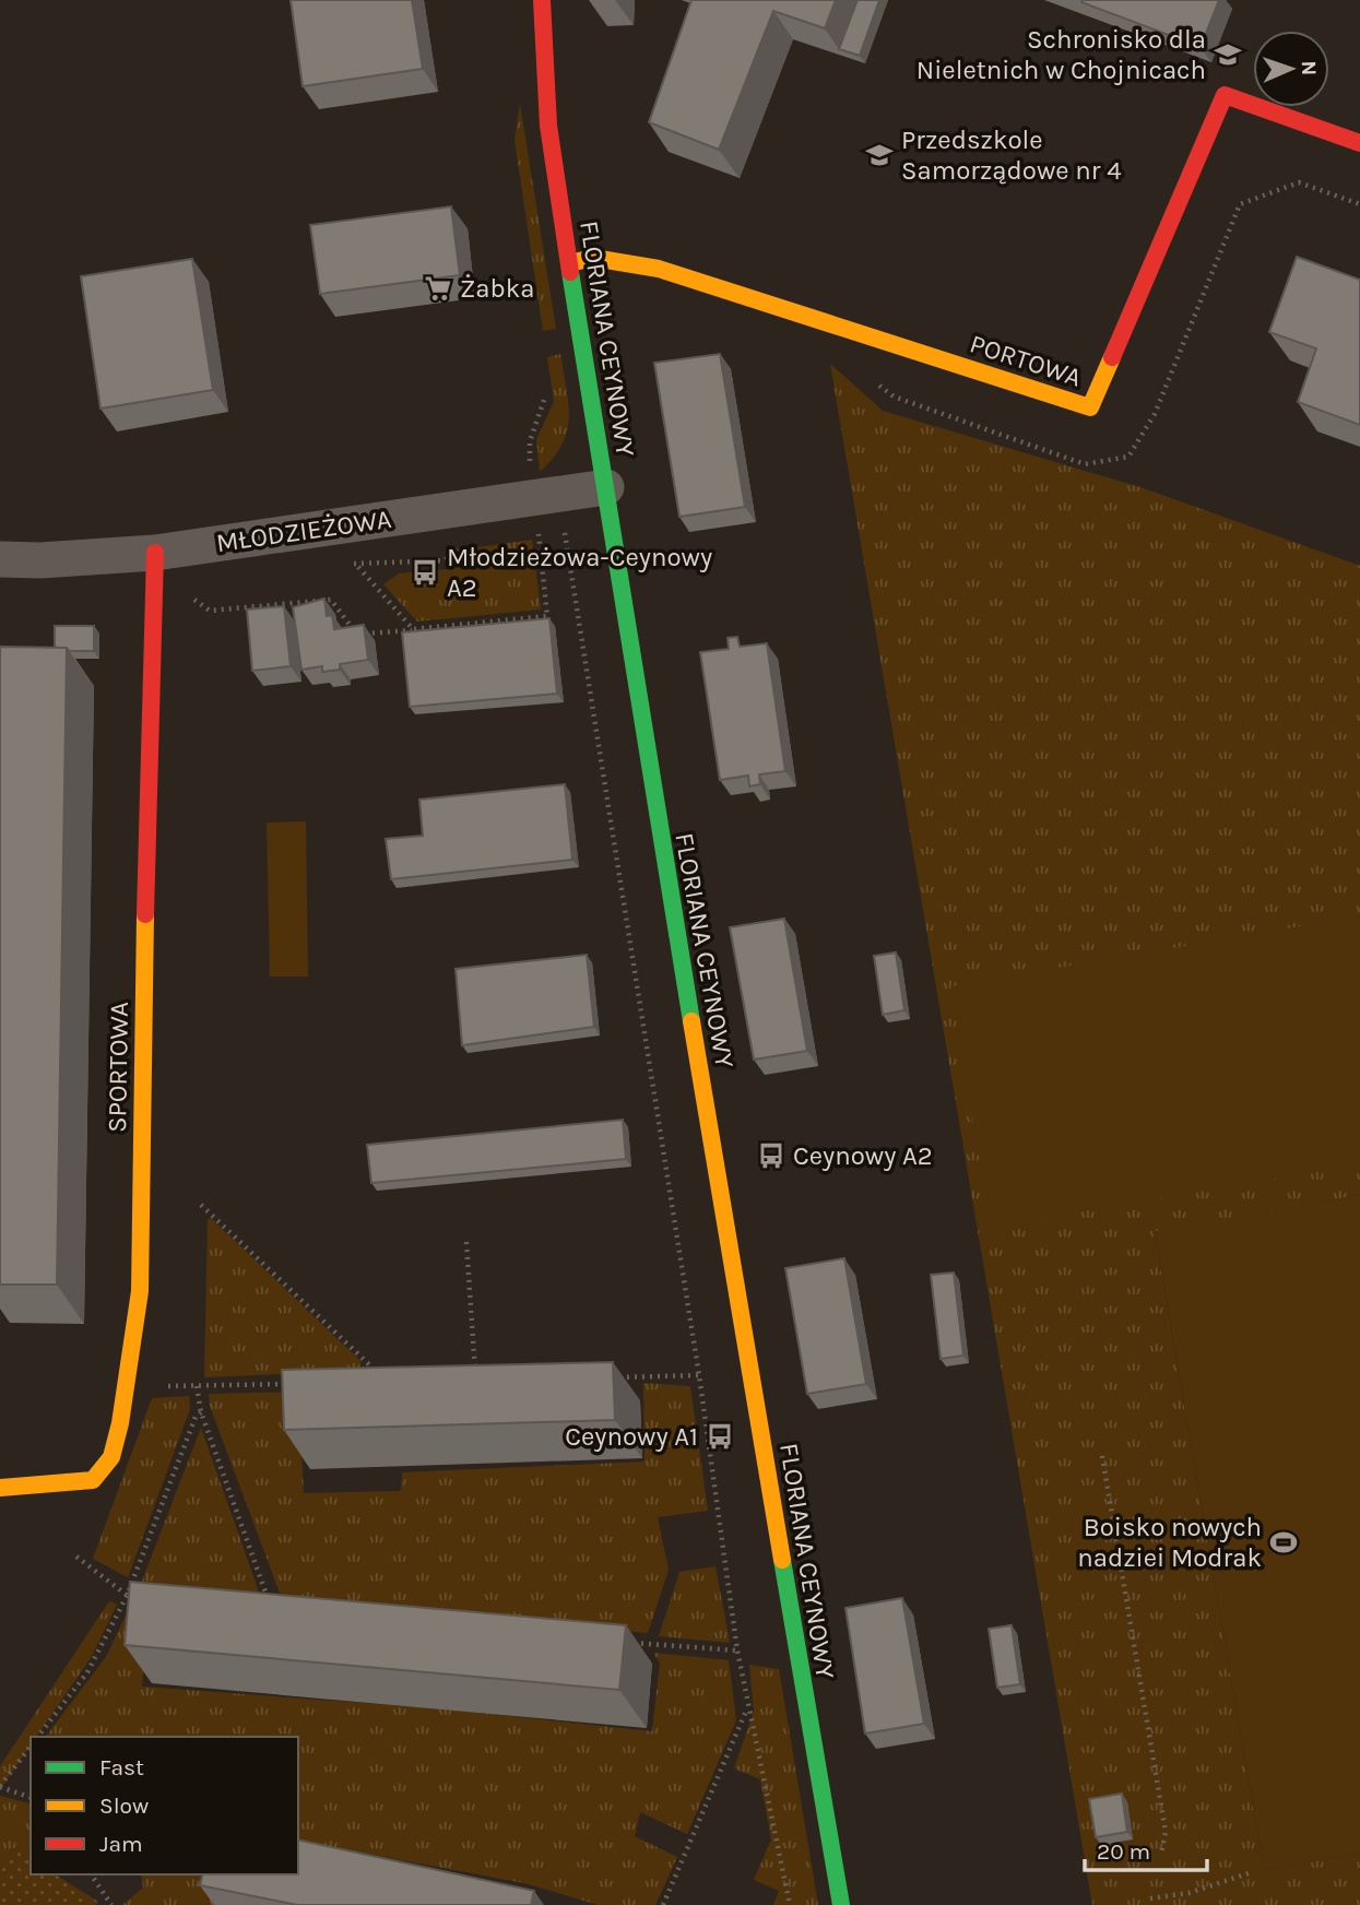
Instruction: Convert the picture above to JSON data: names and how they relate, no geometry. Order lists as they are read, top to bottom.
{
  "streets": {
    "street": [
      "FLORIANA CEYNOWY",
      "PORTOWA",
      "MŁODZIEŻOWA",
      "SPORTOWA"
    ]
  },
  "crossings": [
    ["FLORIANA CEYNOWY", "PORTOWA"],
    ["FLORIANA CEYNOWY", "MŁODZIEŻOWA"],
    ["MŁODZIEŻOWA", "SPORTOWA"]
  ],
  "places": {
    "school or university": ["Schronisko dla Nieletnich w Chojnicach", "Przedszkole Samorządowe nr 4"],
    "supermarket": ["Żabka"],
    "bus stop": ["Młodzieżowa-Ceynowy A2", "Ceynowy A2", "Ceynowy A1"],
    "sports": ["Boisko nowych nadziei Modrak"]
  },
  "legend": ["Fast", "Slow", "Jam"],
  "scale_bar": "20 m",
  "north": "right"
}
